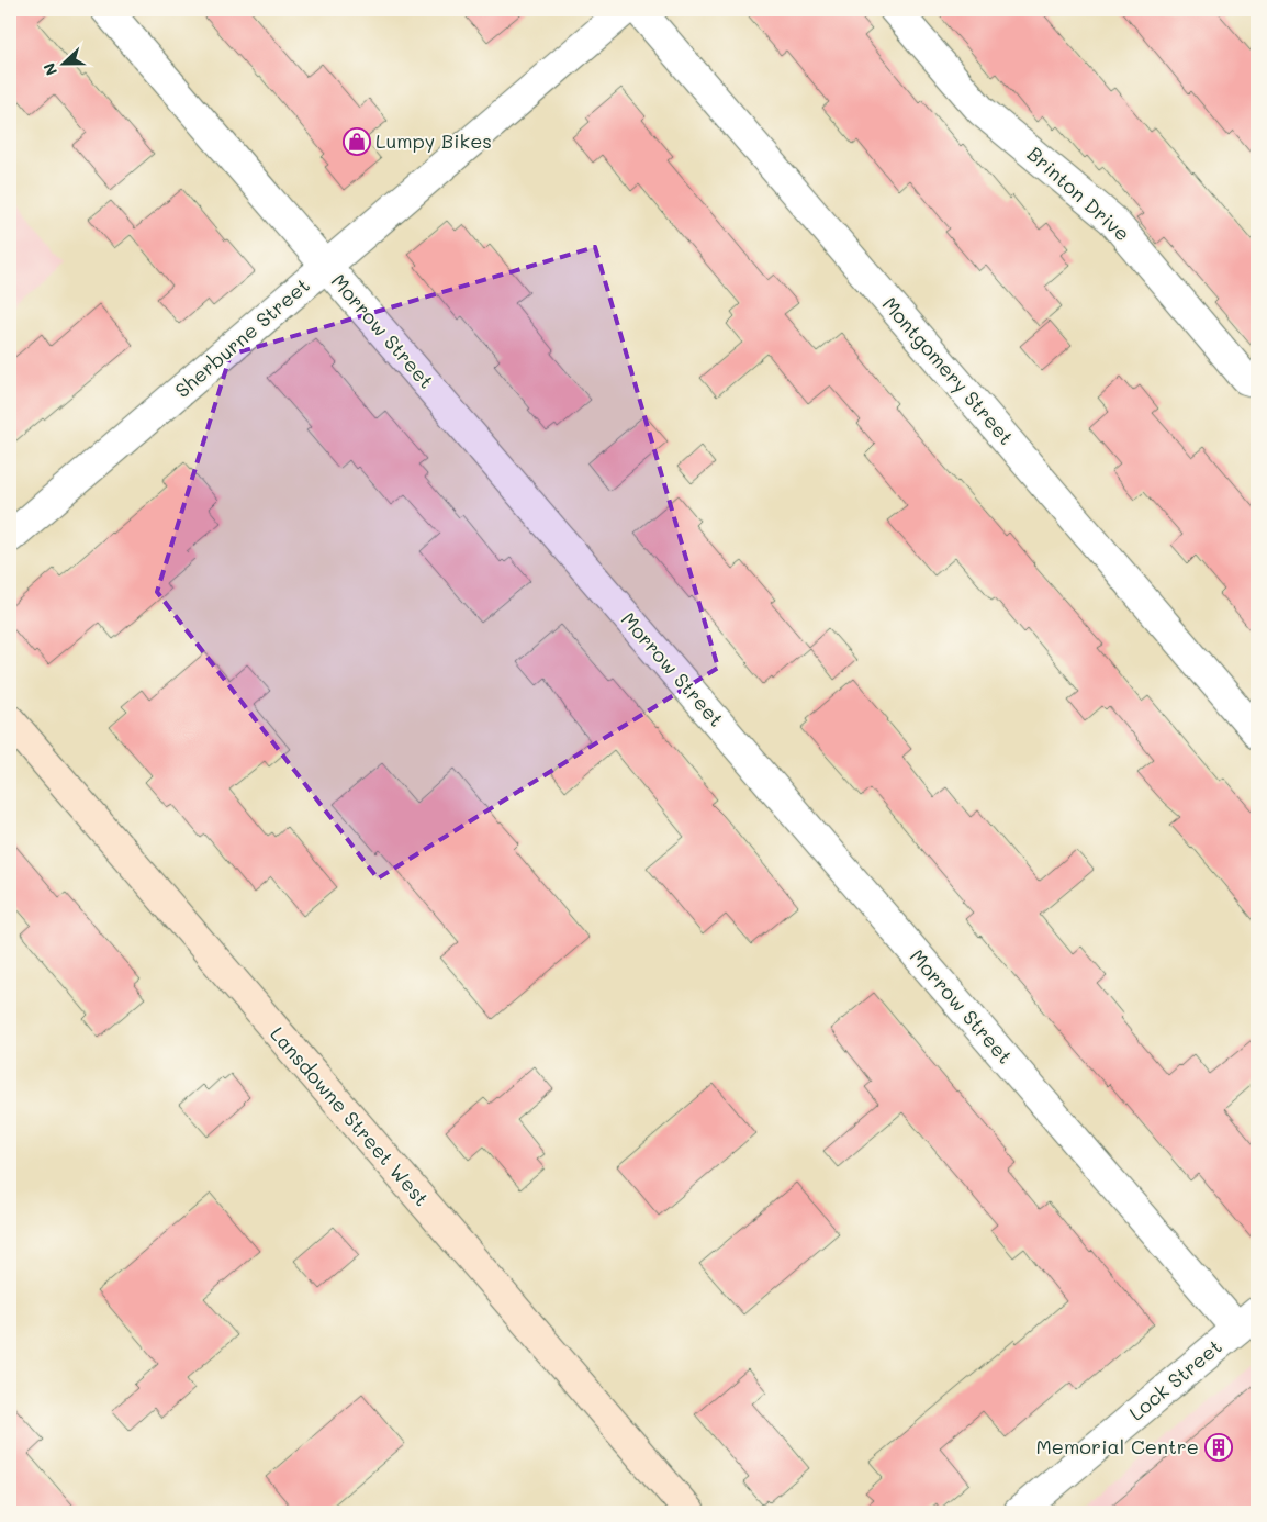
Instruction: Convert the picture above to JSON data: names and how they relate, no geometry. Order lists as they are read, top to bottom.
{
  "streets": {
    "main road": ["Lansdowne Street West"],
    "street": [
      "Brinton Drive",
      "Morrow Street",
      "Sherburne Street",
      "Montgomery Street",
      "Lock Street"
    ]
  },
  "crossings": [
    ["Morrow Street", "Sherburne Street"],
    ["Morrow Street", "Lock Street"]
  ],
  "places": {
    "shop": ["Lumpy Bikes"],
    "building": ["Memorial Centre"]
  },
  "north": "left"
}
